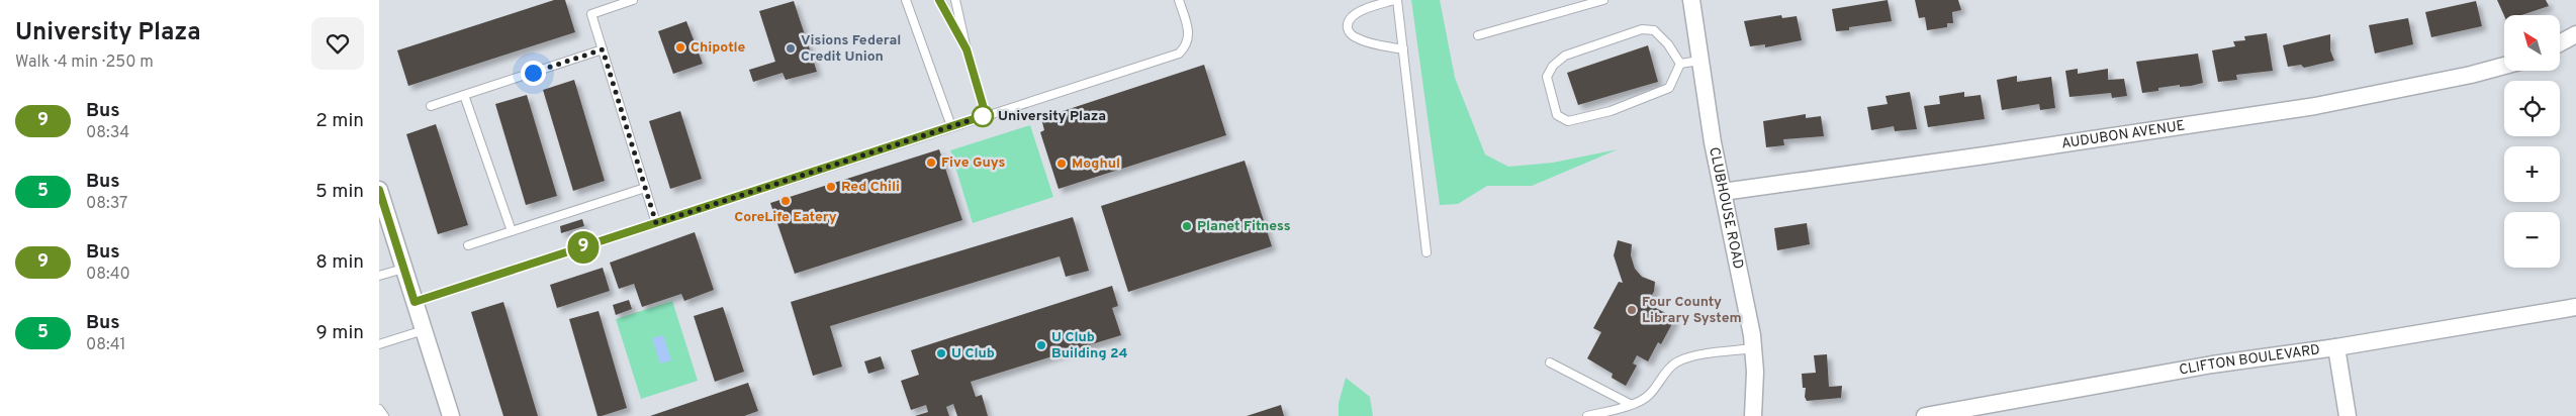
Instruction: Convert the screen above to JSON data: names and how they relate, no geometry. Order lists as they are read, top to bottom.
{
  "streets": {
    "street": ["AUDUBON AVENUE", "CLUBHOUSE ROAD", "CLIFTON BOULEVARD"]
  },
  "crossings": [
    ["AUDUBON AVENUE", "CLUBHOUSE ROAD"]
  ],
  "places": [
    "Chipotle",
    "Visions Federal Credit Union",
    "University Plaza",
    "Five Guys",
    "Moghul",
    "Red Chili",
    "CoreLife Eatery",
    "Planet Fitness",
    "Four County Library System",
    "U Club Building 24",
    "U Club"
  ],
  "lines": ["bus line 9"],
  "north": "top left",
  "page": {
    "heading": ["University Plaza", "Walk · 4 min · 250 m"],
    "on_map": "9",
    "map_buttons": ["+", "−"],
    "list": [
      {
        "mark": "9",
        "name": "Bus",
        "note": "08:34",
        "value": "2 min"
      },
      {
        "mark": "5",
        "name": "Bus",
        "note": "08:37",
        "value": "5 min"
      },
      {
        "mark": "9",
        "name": "Bus",
        "note": "08:40",
        "value": "8 min"
      },
      {
        "mark": "5",
        "name": "Bus",
        "note": "08:41",
        "value": "9 min"
      }
    ]
  }
}
